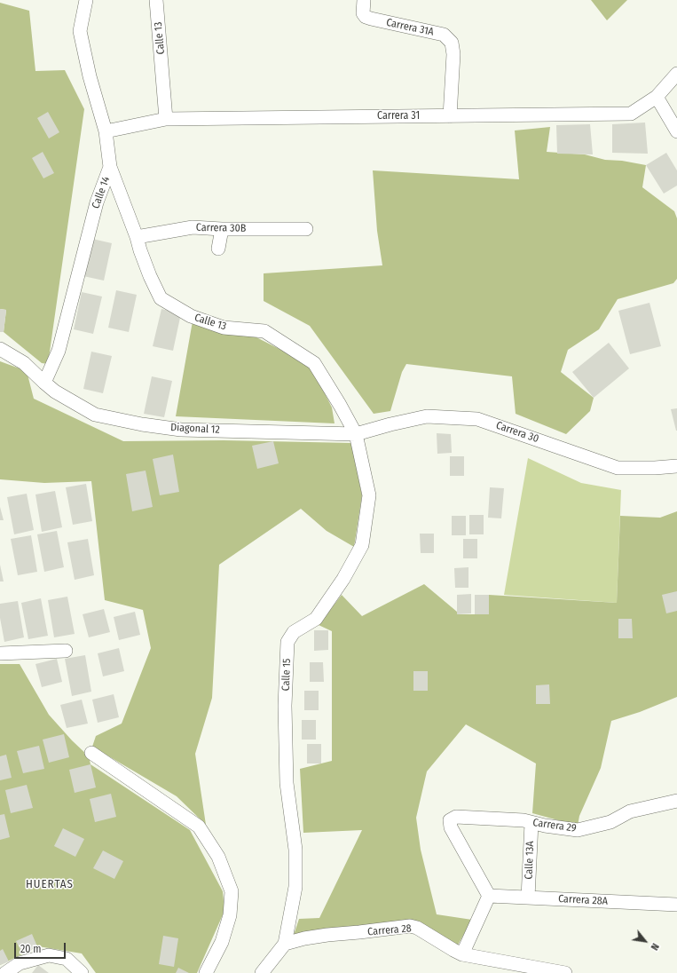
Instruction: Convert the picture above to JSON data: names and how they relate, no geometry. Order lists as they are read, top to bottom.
{
  "streets": {
    "street": [
      "Carrera 31A",
      "Calle 13",
      "Carrera 31",
      "Calle 14",
      "Carrera 30B",
      "Diagonal 12",
      "Carrera 30",
      "Calle 15",
      "Carrera 29",
      "Calle 13A",
      "Carrera 28A",
      "Carrera 28"
    ]
  },
  "crossings": [
    ["Carrera 31A", "Carrera 31"],
    ["Calle 13", "Carrera 31"],
    ["Calle 13", "Calle 14"],
    ["Calle 13", "Carrera 30B"],
    ["Calle 13", "Diagonal 12"],
    ["Calle 13", "Carrera 30"],
    ["Calle 13", "Calle 15"],
    ["Carrera 31", "Calle 14"],
    ["Calle 14", "Diagonal 12"],
    ["Diagonal 12", "Carrera 30"],
    ["Diagonal 12", "Calle 15"],
    ["Carrera 30", "Calle 15"],
    ["Calle 15", "Carrera 28"],
    ["Carrera 29", "Calle 13A"],
    ["Carrera 29", "Carrera 28A"],
    ["Calle 13A", "Carrera 28A"]
  ],
  "districts": ["HUERTAS"],
  "scale_bar": "20 m",
  "north": "bottom right"
}
